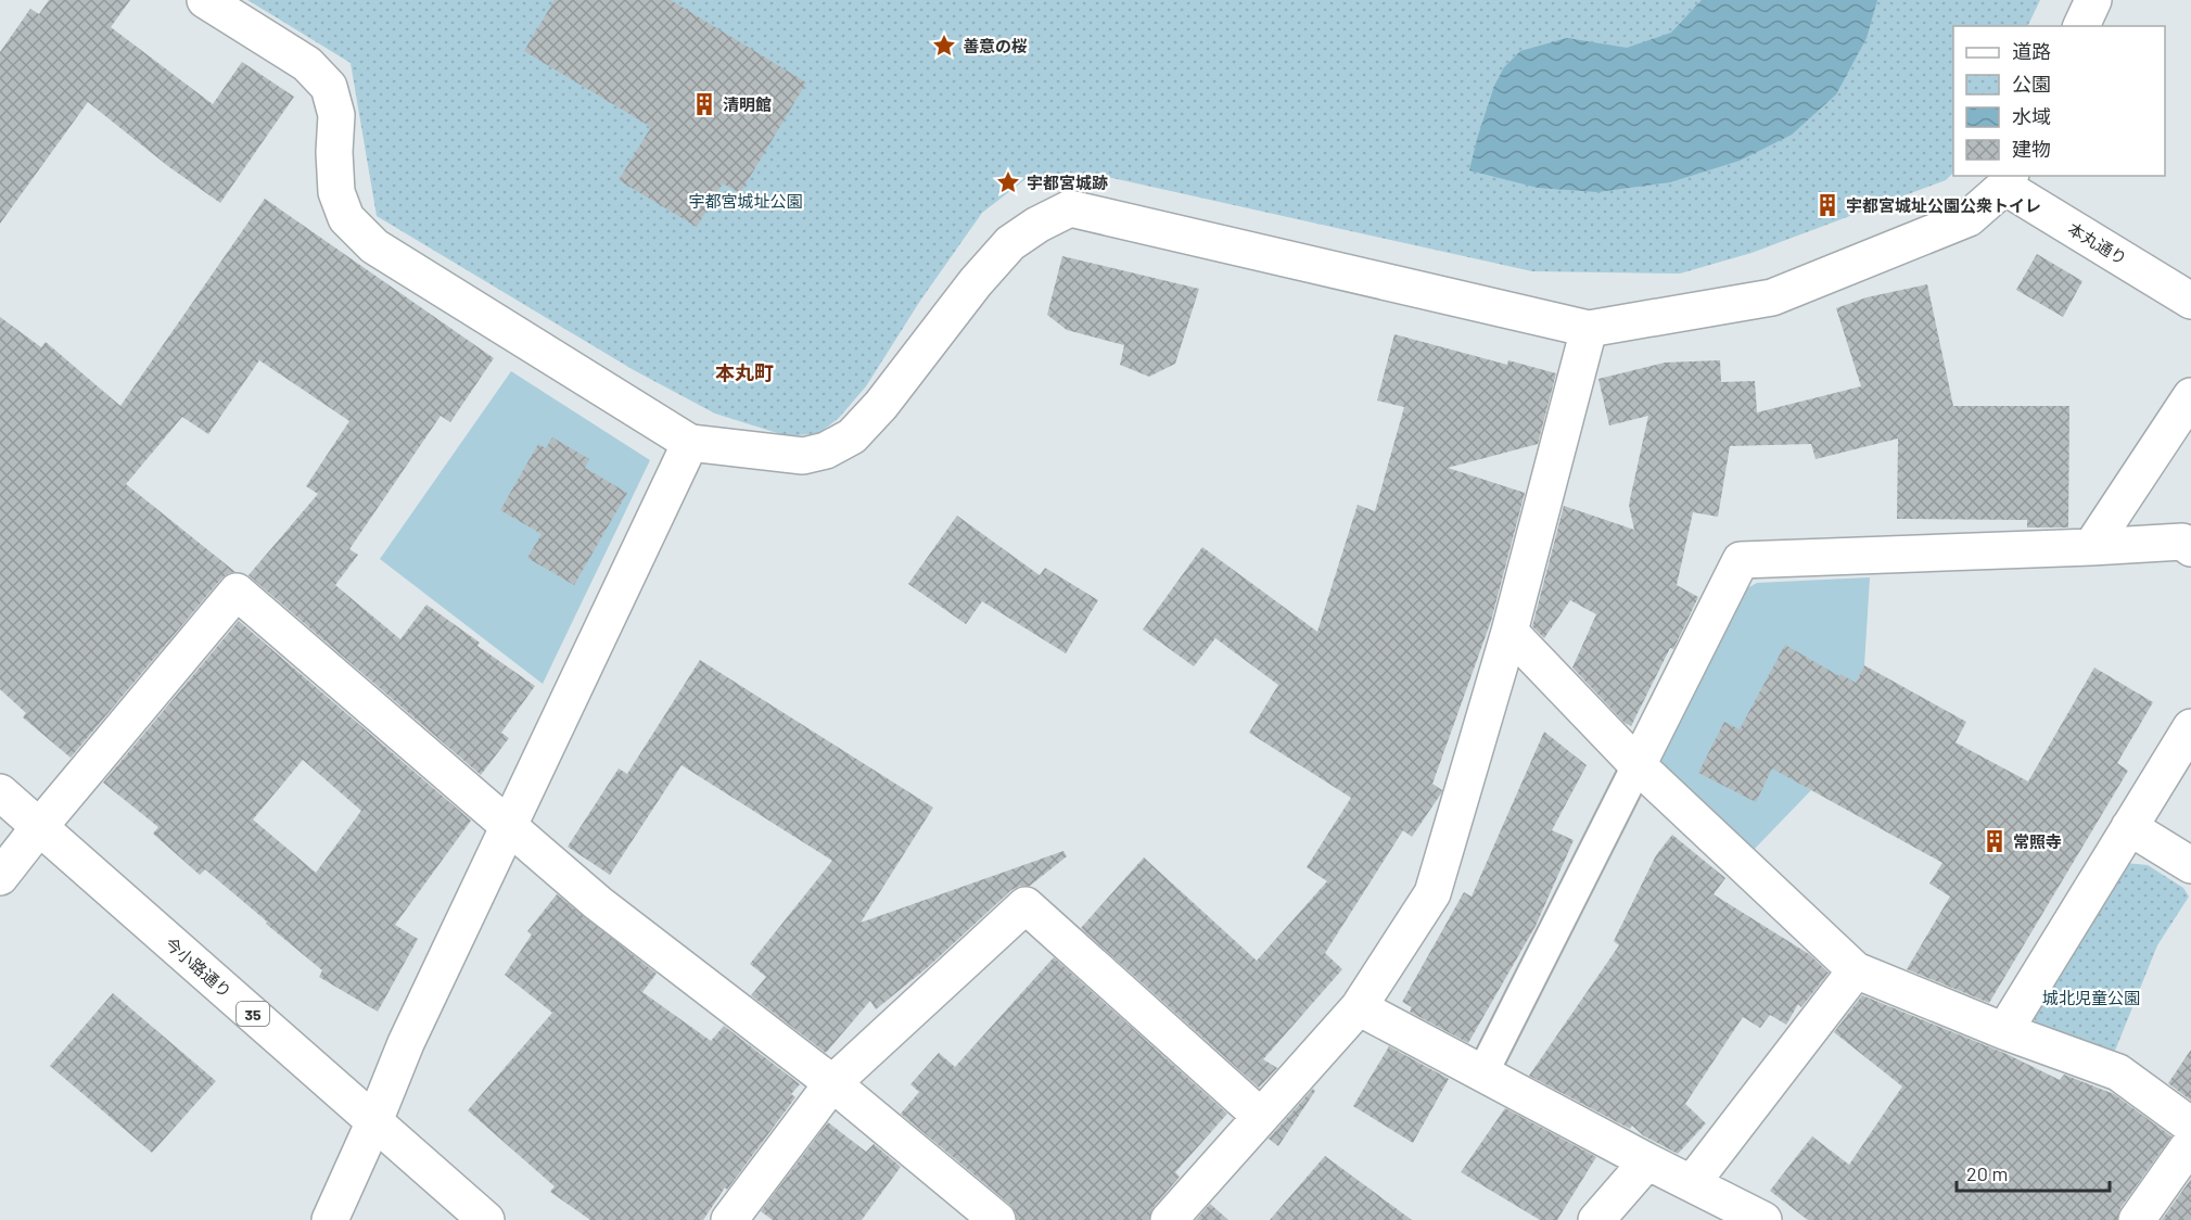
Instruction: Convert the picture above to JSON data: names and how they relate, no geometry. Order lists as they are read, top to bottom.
{
  "streets": {
    "street": ["本丸通り", "今小路通り", "35"]
  },
  "districts": ["本丸町"],
  "parks": ["宇都宮城址公園", "城北児童公園"],
  "places": {
    "place": ["善意の桜", "宇都宮城跡"],
    "building": ["清明館", "宇都宮城址公園公衆トイレ", "常照寺"]
  },
  "legend": [
    "道路",
    "公園",
    "水域",
    "建物"
  ],
  "scale_bar": "20 m"
}
